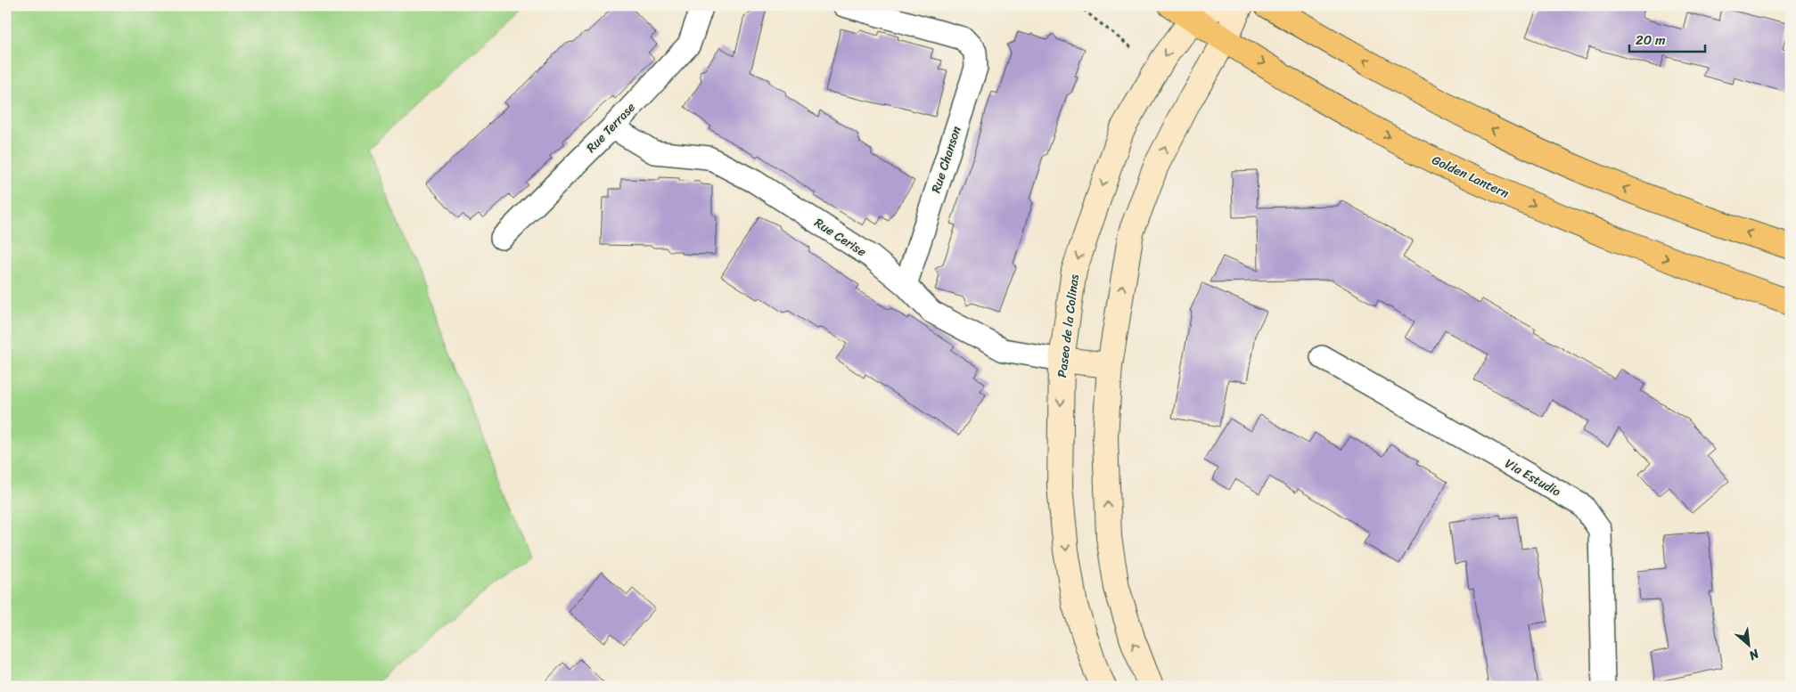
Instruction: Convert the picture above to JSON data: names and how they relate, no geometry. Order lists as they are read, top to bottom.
{
  "streets": {
    "main road": ["Golden Lantern", "Paseo de la Colinas"],
    "street": [
      "Rue Terrase",
      "Rue Chanson",
      "Rue Cerise",
      "Via Estudio"
    ]
  },
  "crossings": [
    ["Rue Terrase", "Rue Cerise"],
    ["Rue Chanson", "Rue Cerise"],
    ["Golden Lantern", "Paseo de la Colinas"],
    ["Rue Cerise", "Paseo de la Colinas"]
  ],
  "scale_bar": "20 m",
  "north": "bottom right"
}
